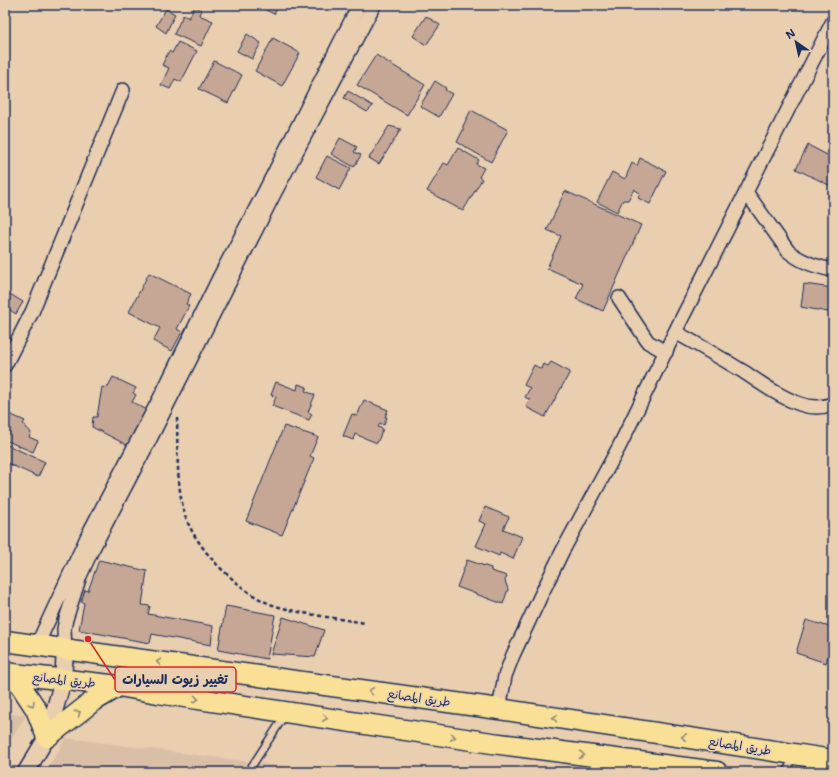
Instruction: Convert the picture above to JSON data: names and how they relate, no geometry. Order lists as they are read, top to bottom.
{
  "streets": {
    "main road": ["طريق المصانع"]
  },
  "places": ["تغيير زيوت السيارات"],
  "north": "top left"
}
